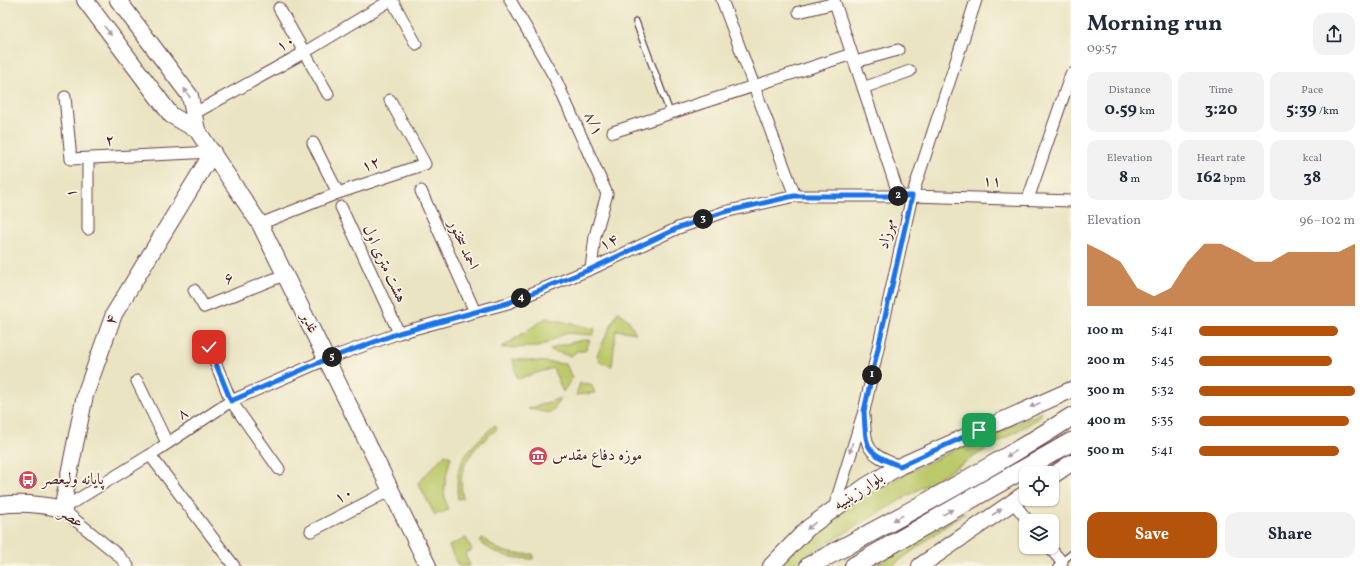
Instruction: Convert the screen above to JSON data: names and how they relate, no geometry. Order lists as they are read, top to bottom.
{
  "streets": {
    "street": [
      "۱۰",
      "۸/۱",
      "۲",
      "۱۲",
      "۱۱",
      "۱",
      "مهرزاد",
      "۱۴",
      "احمد سخنور",
      "هشت متری اول",
      "۶",
      "۴",
      "غدیر",
      "۸",
      "بلوار زینبیه",
      "عصر"
    ]
  },
  "crossings": [
    ["۱۰", "غدیر"],
    ["۸/۱", "۱۴"],
    ["۲", "۱"],
    ["۲", "۴"],
    ["۲", "غدیر"],
    ["۱۲", "غدیر"],
    ["۱۱", "مهرزاد"],
    ["۱۱", "۱۴"],
    ["مهرزاد", "۱۴"],
    ["۱۴", "احمد سخنور"],
    ["۱۴", "هشت متری اول"],
    ["۱۴", "غدیر"],
    ["۱۴", "۸"],
    ["۶", "غدیر"],
    ["۴", "غدیر"],
    ["۴", "۸"],
    ["۴", "عصر"],
    ["غدیر", "۸"],
    ["۸", "عصر"]
  ],
  "places": {
    "museum": ["موزه دفاع مقدس"],
    "bus stop": ["پایانه ولیعصر"]
  },
  "page": {
    "heading": ["Morning run", "09:57"],
    "stats": [
      ["Distance", "0.59 km"],
      ["Time", "3:20"],
      ["Pace", "5:39 /km"],
      ["Elevation", "8 m"],
      ["Heart rate", "162 bpm"],
      ["kcal", "38"]
    ],
    "pins": [
      "2",
      "3",
      "4",
      "5",
      "1"
    ],
    "chart": ["Elevation", "96–102 m"],
    "list": [
      {
        "name": "100 m",
        "note": "5:41"
      },
      {
        "name": "200 m",
        "note": "5:45"
      },
      {
        "name": "300 m",
        "note": "5:32"
      },
      {
        "name": "400 m",
        "note": "5:35"
      },
      {
        "name": "500 m",
        "note": "5:41"
      }
    ],
    "buttons": ["Save", "Share"]
  }
}
